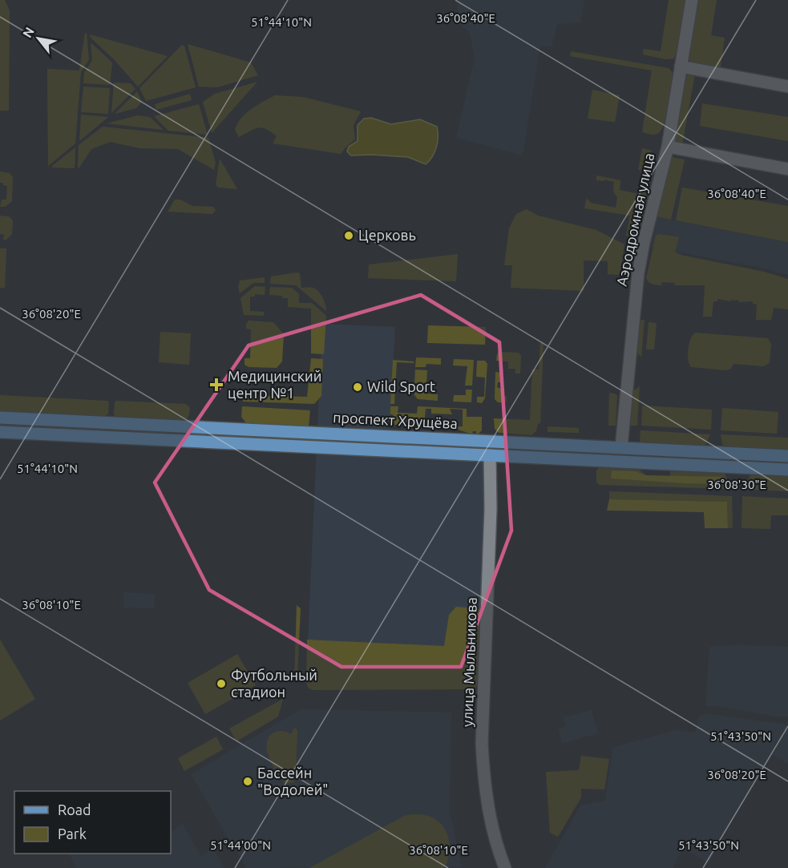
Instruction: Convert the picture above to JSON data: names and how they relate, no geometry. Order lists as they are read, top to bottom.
{
  "streets": {
    "main road": ["проспект Хрущёва"],
    "street": ["Аэродромная улица", "улица Мыльникова"]
  },
  "crossings": [
    ["Аэродромная улица", "проспект Хрущёва"],
    ["проспект Хрущёва", "улица Мыльникова"]
  ],
  "places": {
    "other": [
      "Церковь",
      "Wild Sport",
      "Футбольный стадион",
      "Бассейн \"Водолей\""
    ],
    "health": ["Медицинский центр №1"]
  },
  "legend": ["Road", "Park"],
  "north": "top left",
  "coordinates": [
    "36°08'40\"E",
    "51°44'10\"N",
    "36°08'20\"E",
    "36°08'30\"E",
    "36°08'10\"E",
    "51°43'50\"N",
    "51°44'00\"N"
  ]
}
